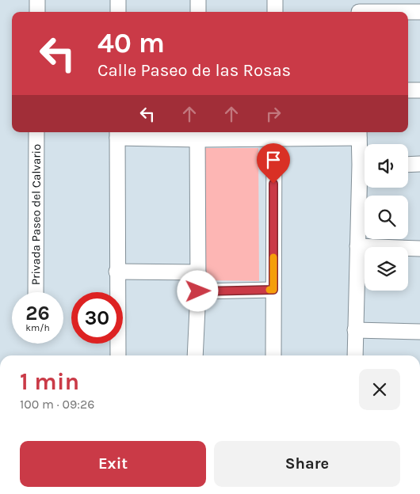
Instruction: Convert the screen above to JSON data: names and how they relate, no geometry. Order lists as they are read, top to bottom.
{
  "streets": {
    "street": ["Privada Paseo del Calvario"]
  },
  "page": {
    "turn": ["40 m", "Calle Paseo de las Rosas"],
    "speed": "26 km/h",
    "limit": "30",
    "heading": ["1 min", "100 m · 09:26"],
    "buttons": ["Exit", "Share"]
  }
}
